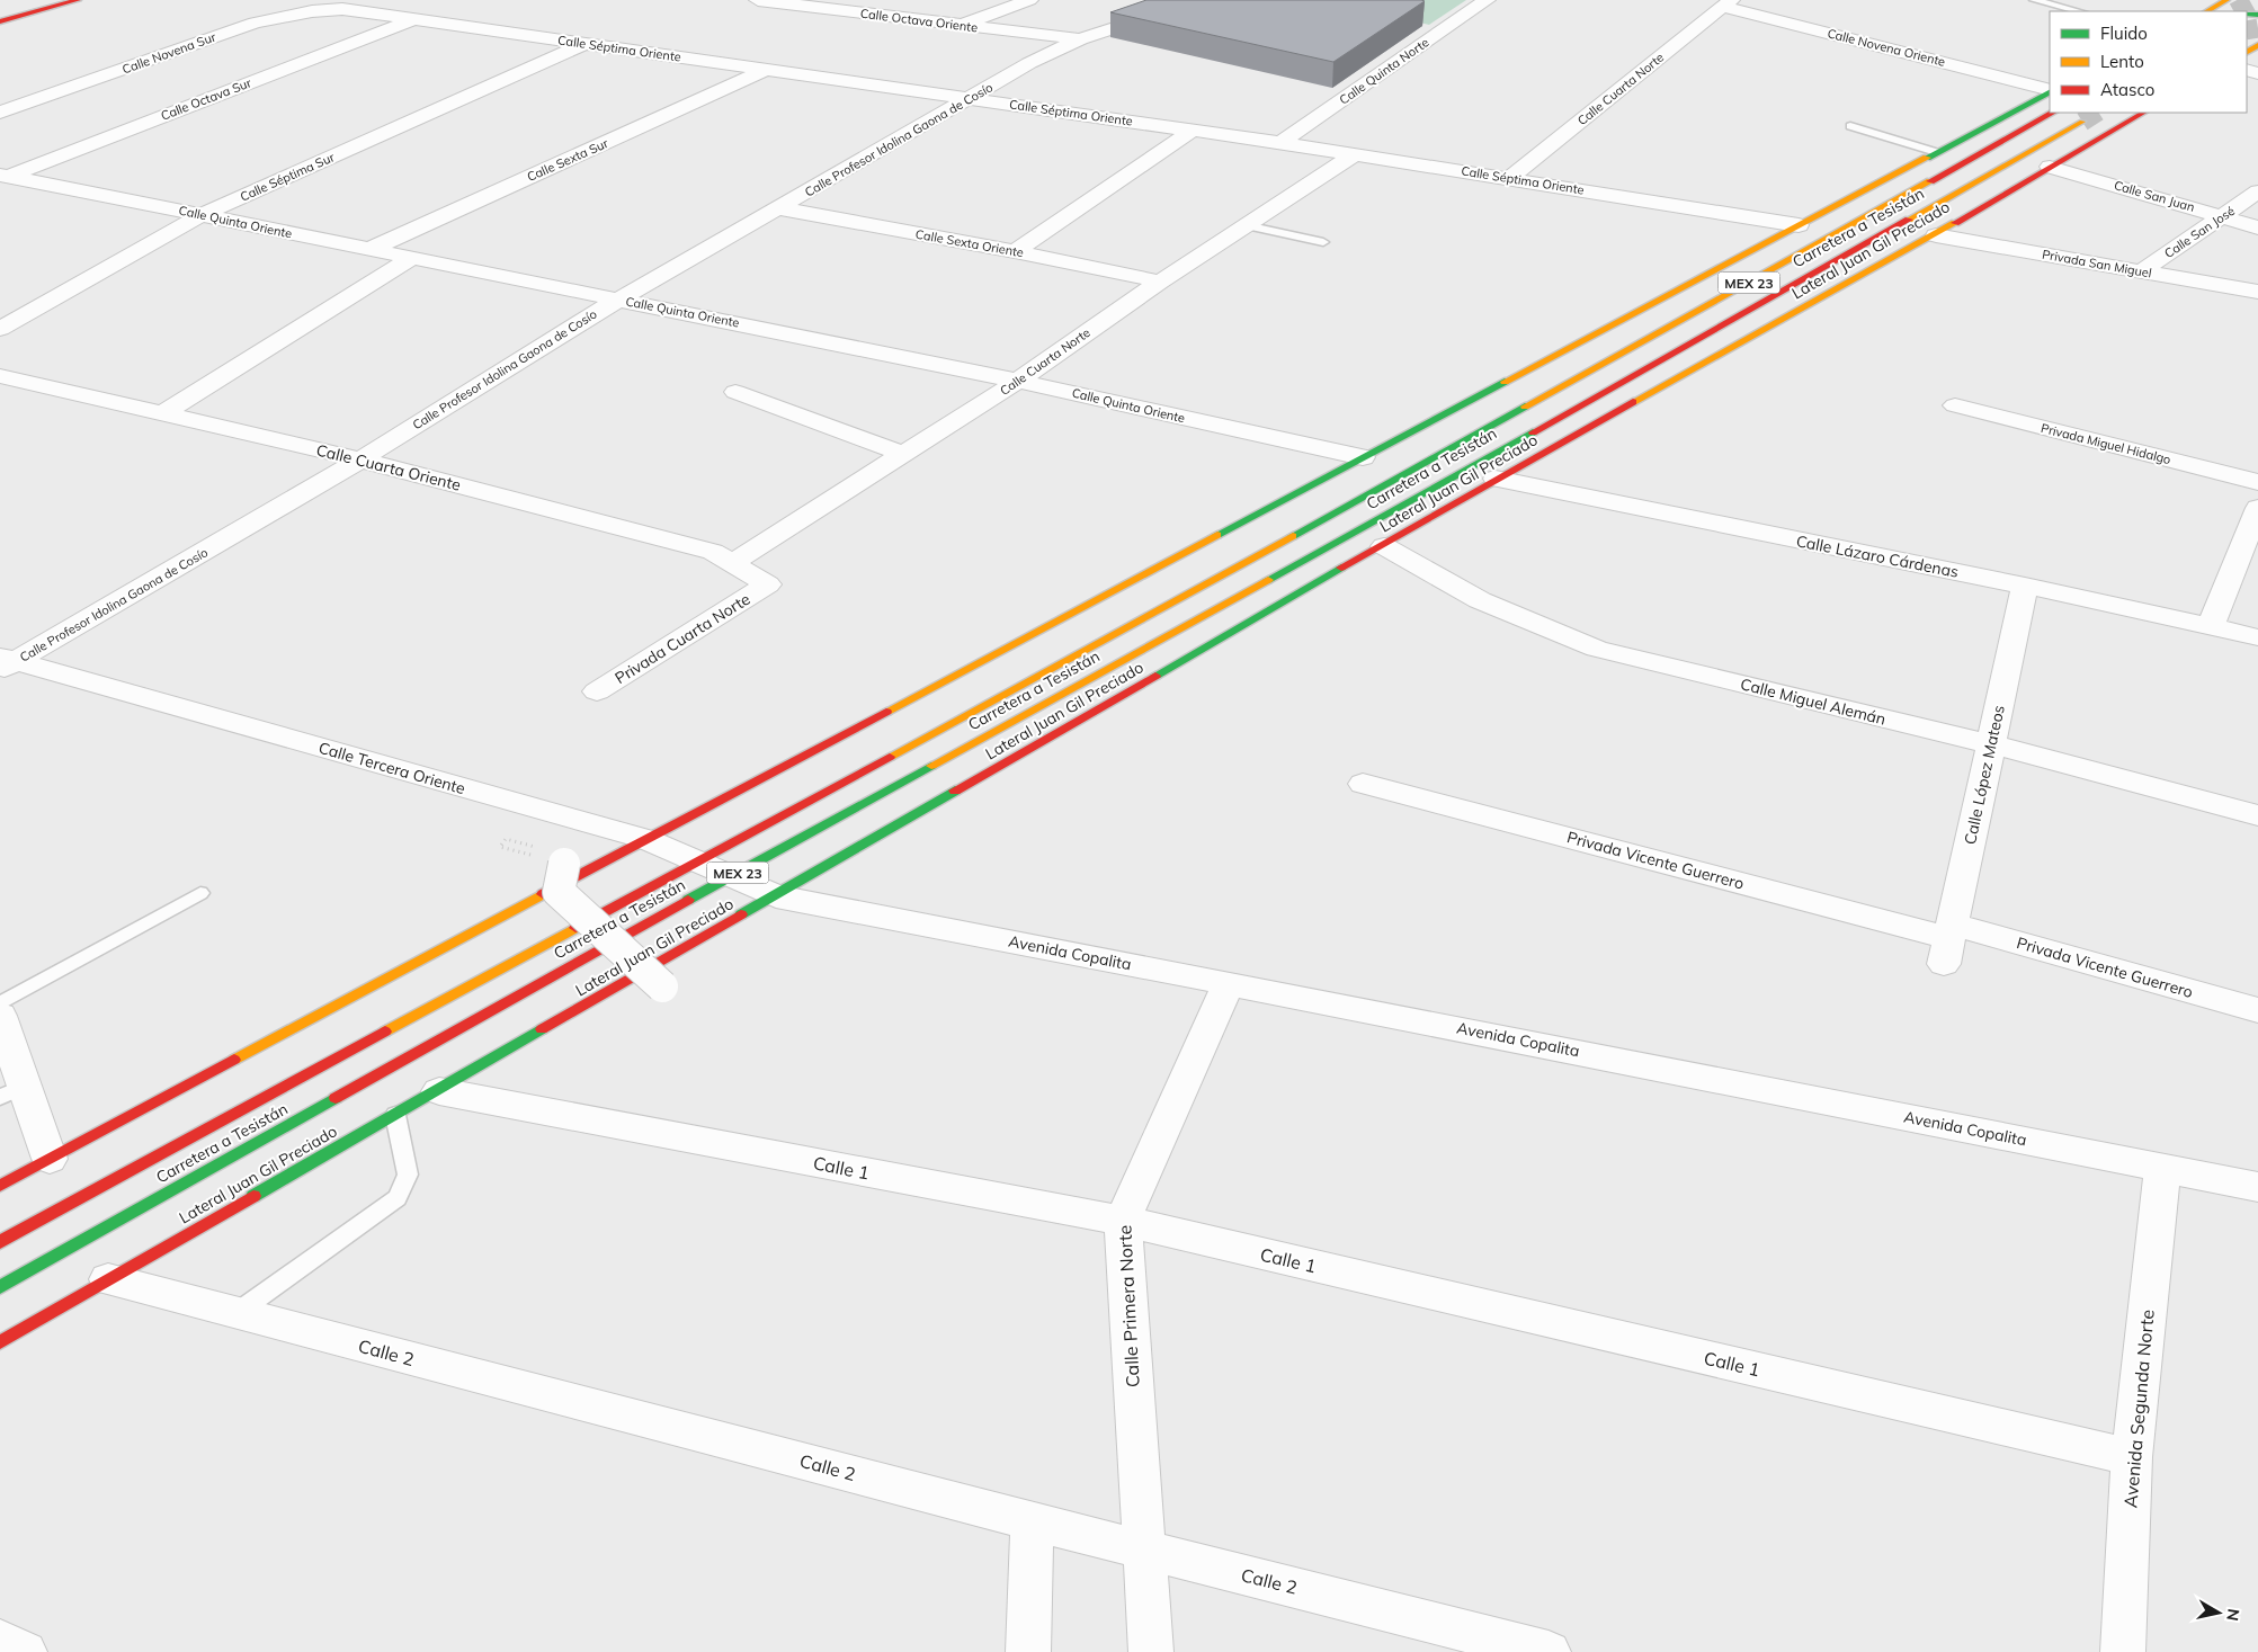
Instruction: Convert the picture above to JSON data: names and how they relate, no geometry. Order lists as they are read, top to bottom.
{
  "streets": {
    "main road": ["Carretera a Tesistán", "Lateral Juan Gil Preciado", "MEX 23"],
    "street": [
      "Calle Octava Oriente",
      "Calle Novena Oriente",
      "Calle Séptima Oriente",
      "Calle Novena Sur",
      "Calle Quinta Norte",
      "Calle Cuarta Norte",
      "Calle Octava Sur",
      "Calle Profesor Idolina Gaona de Cosío",
      "Calle Sexta Sur",
      "Calle Séptima Sur",
      "Calle San Juan",
      "Calle Quinta Oriente",
      "Calle San José",
      "Calle Sexta Oriente",
      "Privada San Miguel",
      "Privada Miguel Hidalgo",
      "Calle Cuarta Oriente",
      "Calle Lázaro Cárdenas",
      "Privada Cuarta Norte",
      "Calle Miguel Alemán",
      "Calle Tercera Oriente",
      "Calle López Mateos",
      "Privada Vicente Guerrero",
      "Avenida Copalita",
      "Calle 1",
      "Calle Primera Norte",
      "Calle 2",
      "Avenida Segunda Norte"
    ]
  },
  "crossings": [
    ["Calle Octava Oriente", "Calle Profesor Idolina Gaona de Cosío"],
    ["Calle Novena Oriente", "Calle Cuarta Norte"],
    ["Calle Séptima Oriente", "Calle Novena Sur"],
    ["Calle Séptima Oriente", "Calle Quinta Norte"],
    ["Calle Séptima Oriente", "Calle Cuarta Norte"],
    ["Calle Séptima Oriente", "Calle Octava Sur"],
    ["Calle Séptima Oriente", "Calle Profesor Idolina Gaona de Cosío"],
    ["Calle Séptima Oriente", "Calle Sexta Sur"],
    ["Calle Séptima Oriente", "Calle Séptima Sur"],
    ["Calle Cuarta Norte", "Calle Quinta Oriente"],
    ["Calle Cuarta Norte", "Calle Sexta Oriente"],
    ["Calle Cuarta Norte", "Calle Cuarta Oriente"],
    ["Calle Octava Sur", "Calle Quinta Oriente"],
    ["Calle Profesor Idolina Gaona de Cosío", "Calle Quinta Oriente"],
    ["Calle Profesor Idolina Gaona de Cosío", "Calle Sexta Oriente"],
    ["Calle Profesor Idolina Gaona de Cosío", "Calle Cuarta Oriente"],
    ["Calle Profesor Idolina Gaona de Cosío", "Calle Tercera Oriente"],
    ["Calle Sexta Sur", "Calle Quinta Oriente"],
    ["Calle Séptima Sur", "Calle Quinta Oriente"],
    ["Calle San Juan", "Calle San José"],
    ["Calle San Juan", "Lateral Juan Gil Preciado"],
    ["Carretera a Tesistán", "Calle Tercera Oriente"],
    ["Calle San José", "Privada San Miguel"],
    ["Lateral Juan Gil Preciado", "Privada San Miguel"],
    ["Lateral Juan Gil Preciado", "Calle Lázaro Cárdenas"],
    ["Lateral Juan Gil Preciado", "Calle Miguel Alemán"],
    ["Lateral Juan Gil Preciado", "Calle Tercera Oriente"],
    ["Lateral Juan Gil Preciado", "Avenida Copalita"],
    ["Lateral Juan Gil Preciado", "Calle 1"],
    ["Lateral Juan Gil Preciado", "Calle 2"],
    ["Calle Cuarta Oriente", "Privada Cuarta Norte"],
    ["Calle Lázaro Cárdenas", "Calle López Mateos"],
    ["Calle Miguel Alemán", "Calle López Mateos"],
    ["Calle Tercera Oriente", "Avenida Copalita"],
    ["Calle López Mateos", "Privada Vicente Guerrero"],
    ["Avenida Copalita", "Calle Primera Norte"],
    ["Avenida Copalita", "Avenida Segunda Norte"],
    ["Calle 1", "Calle Primera Norte"],
    ["Calle 1", "Avenida Segunda Norte"],
    ["Calle Primera Norte", "Calle 2"]
  ],
  "legend": ["Fluido", "Lento", "Atasco"],
  "north": "right"
}
